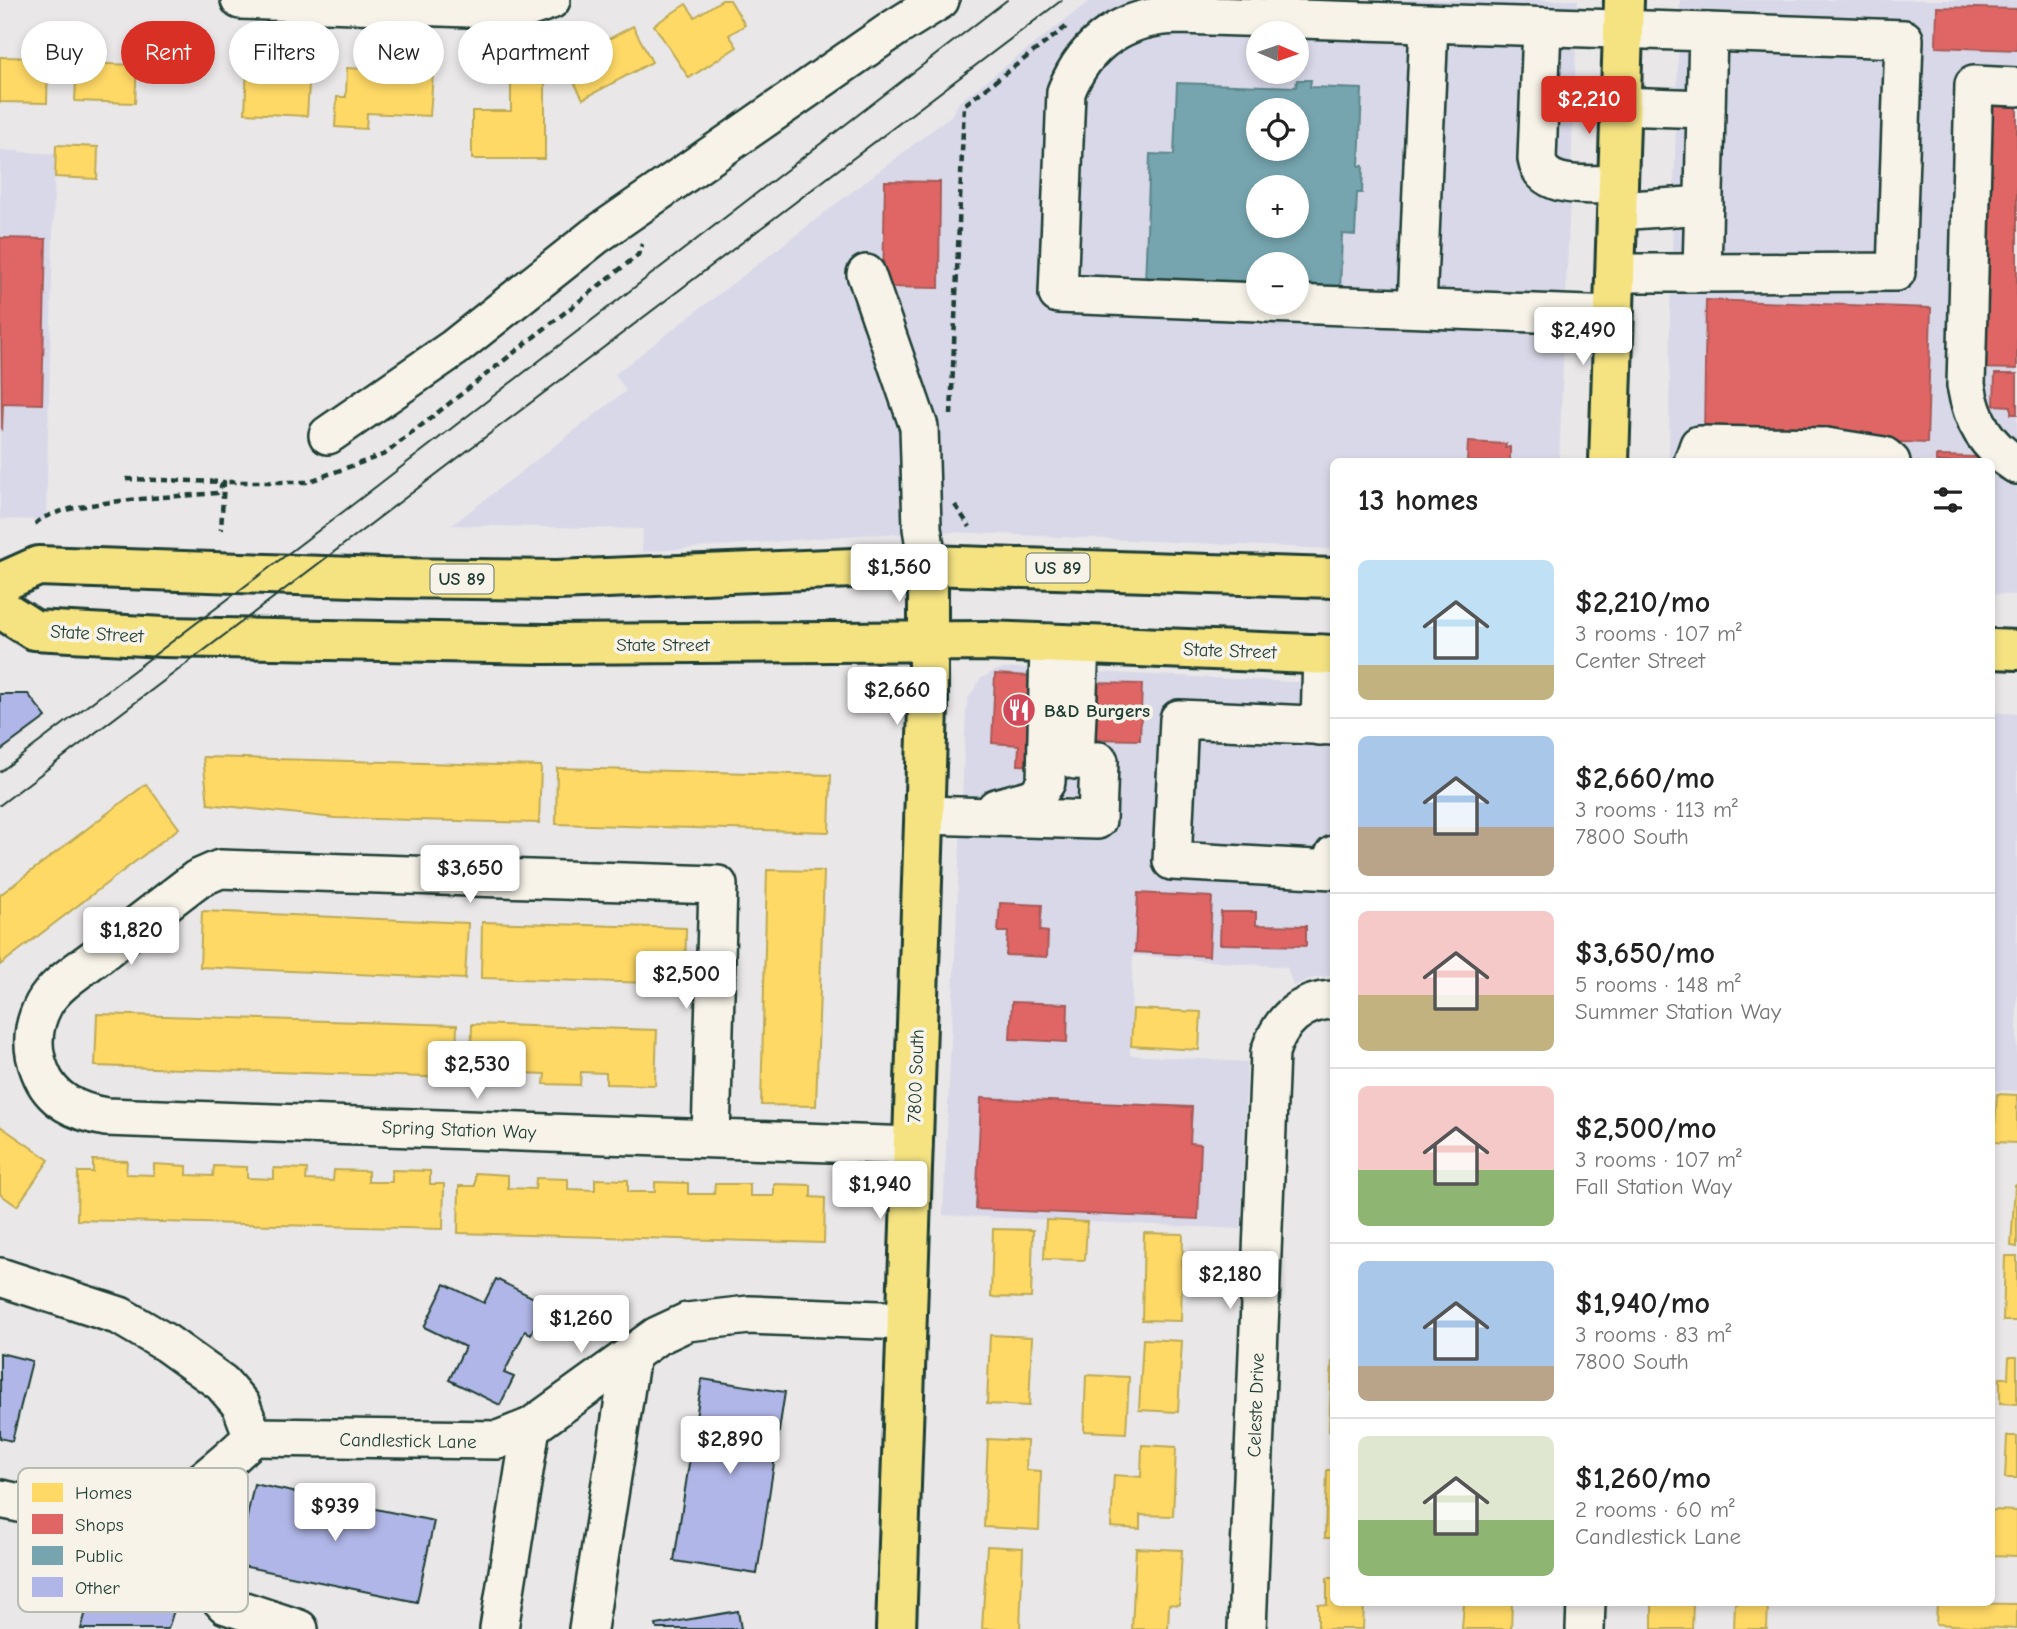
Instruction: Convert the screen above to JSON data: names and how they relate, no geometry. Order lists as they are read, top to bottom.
{
  "streets": {
    "main road": ["US 89", "State Street", "7800 South"],
    "street": ["Spring Station Way", "Celeste Drive", "Candlestick Lane"]
  },
  "crossings": [
    ["US 89", "7800 South"],
    ["State Street", "7800 South"],
    ["7800 South", "Spring Station Way"],
    ["7800 South", "Candlestick Lane"]
  ],
  "places": {
    "restaurant": ["B&D Burgers"]
  },
  "legend": [
    "Homes",
    "Shops",
    "Public",
    "Other"
  ],
  "north": "right",
  "page": {
    "map_buttons": ["+", "−"],
    "chip": [
      "Buy",
      "Rent",
      "Filters",
      "New",
      "Apartment"
    ],
    "price": [
      "$2,210",
      "$2,490",
      "$1,560",
      "$2,660",
      "$3,650",
      "$1,820",
      "$2,500",
      "$2,530",
      "$1,940",
      "$2,180",
      "$1,260",
      "$2,890",
      "$939"
    ],
    "heading": "13 homes",
    "list": [
      {
        "name": "$2,210/mo",
        "note": "3 rooms · 107 m² · Center Street"
      },
      {
        "name": "$2,660/mo",
        "note": "3 rooms · 113 m² · 7800 South"
      },
      {
        "name": "$3,650/mo",
        "note": "5 rooms · 148 m² · Summer Station Way"
      },
      {
        "name": "$2,500/mo",
        "note": "3 rooms · 107 m² · Fall Station Way"
      },
      {
        "name": "$1,940/mo",
        "note": "3 rooms · 83 m² · 7800 South"
      },
      {
        "name": "$1,260/mo",
        "note": "2 rooms · 60 m² · Candlestick Lane"
      }
    ]
  }
}
